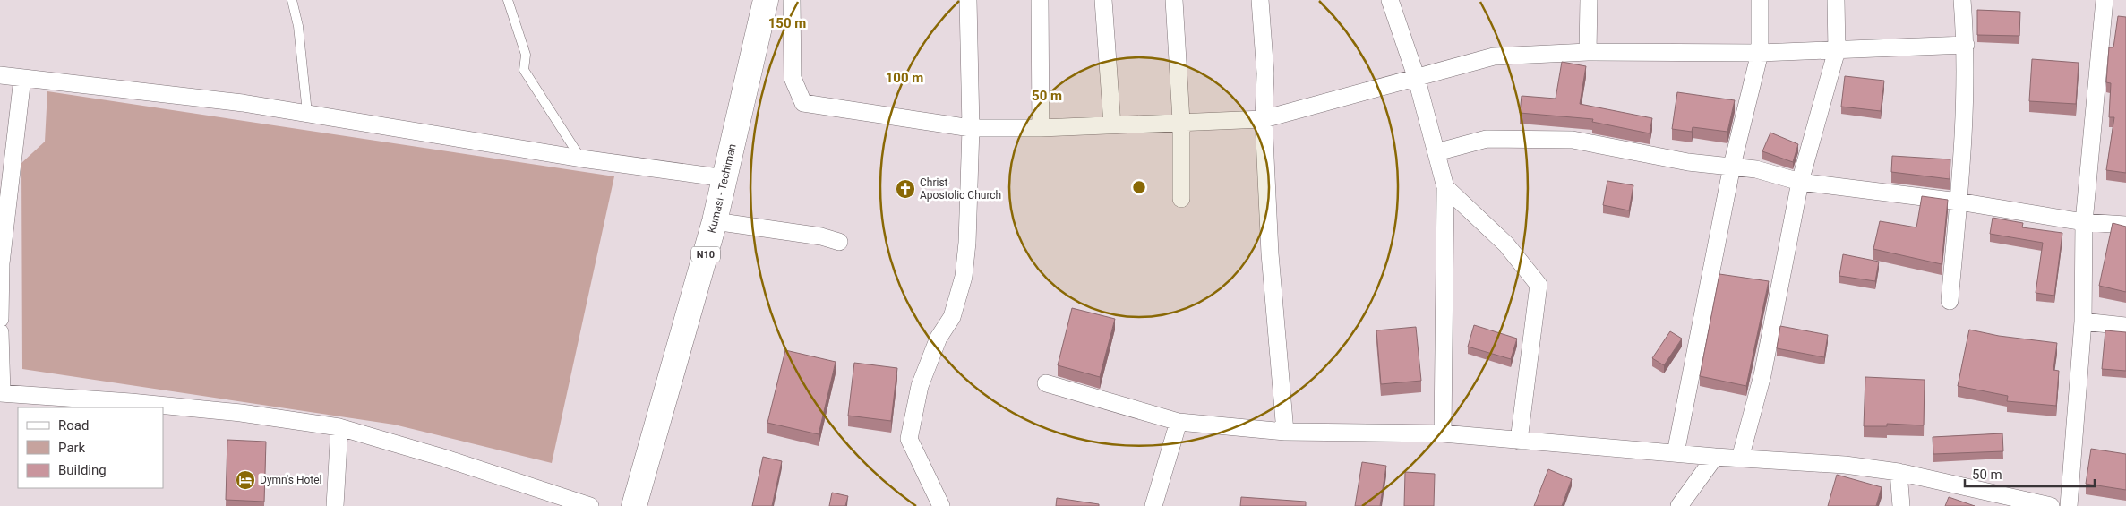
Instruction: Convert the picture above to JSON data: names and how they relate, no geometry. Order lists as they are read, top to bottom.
{
  "streets": {
    "highway": ["Kumasi - Techiman", "N10"]
  },
  "places": {
    "church": ["Christ Apostolic Church"],
    "hotel": ["Dymn's Hotel"]
  },
  "legend": ["Road", "Park", "Building"],
  "scale_bar": "50 m",
  "rings": ["150 m", "100 m", "50 m"]
}
